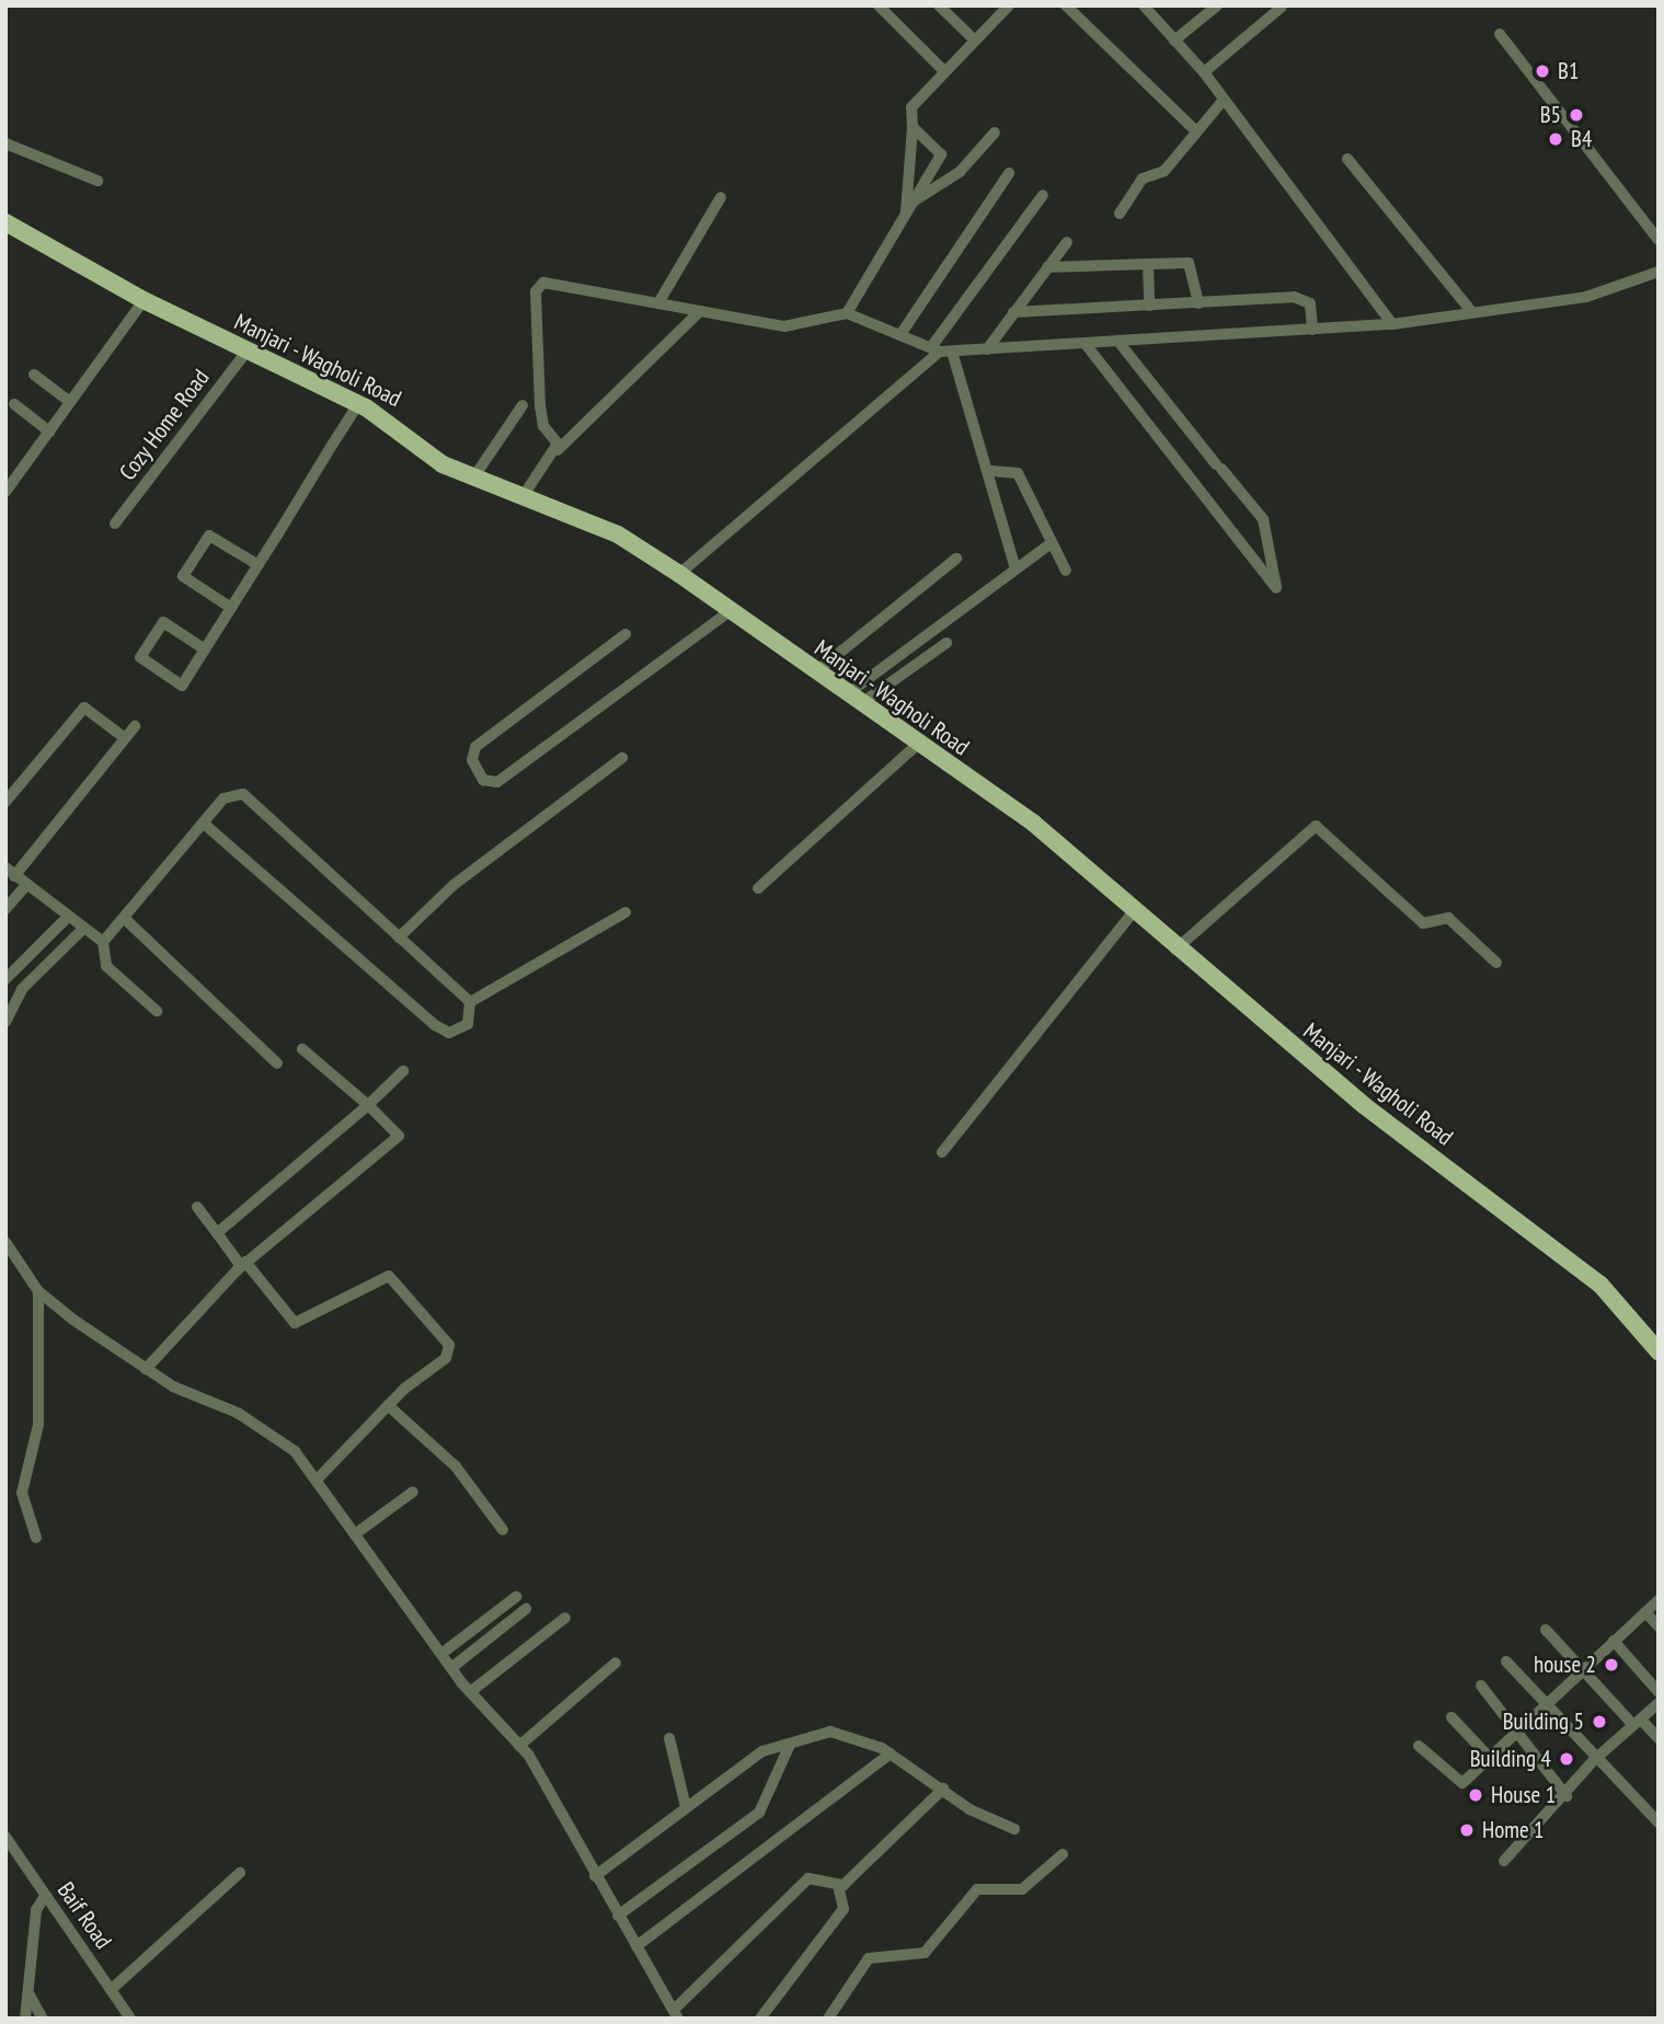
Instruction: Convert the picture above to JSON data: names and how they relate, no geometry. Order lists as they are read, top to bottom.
{
  "streets": {
    "main road": ["Manjari - Wagholi Road"],
    "street": ["Cozy Home Road", "Baif Road"]
  },
  "crossings": [
    ["Manjari - Wagholi Road", "Cozy Home Road"]
  ],
  "places": [
    "B1",
    "B5",
    "B4",
    "house 2",
    "Building 5",
    "Building 4",
    "House 1",
    "Home 1"
  ]
}
